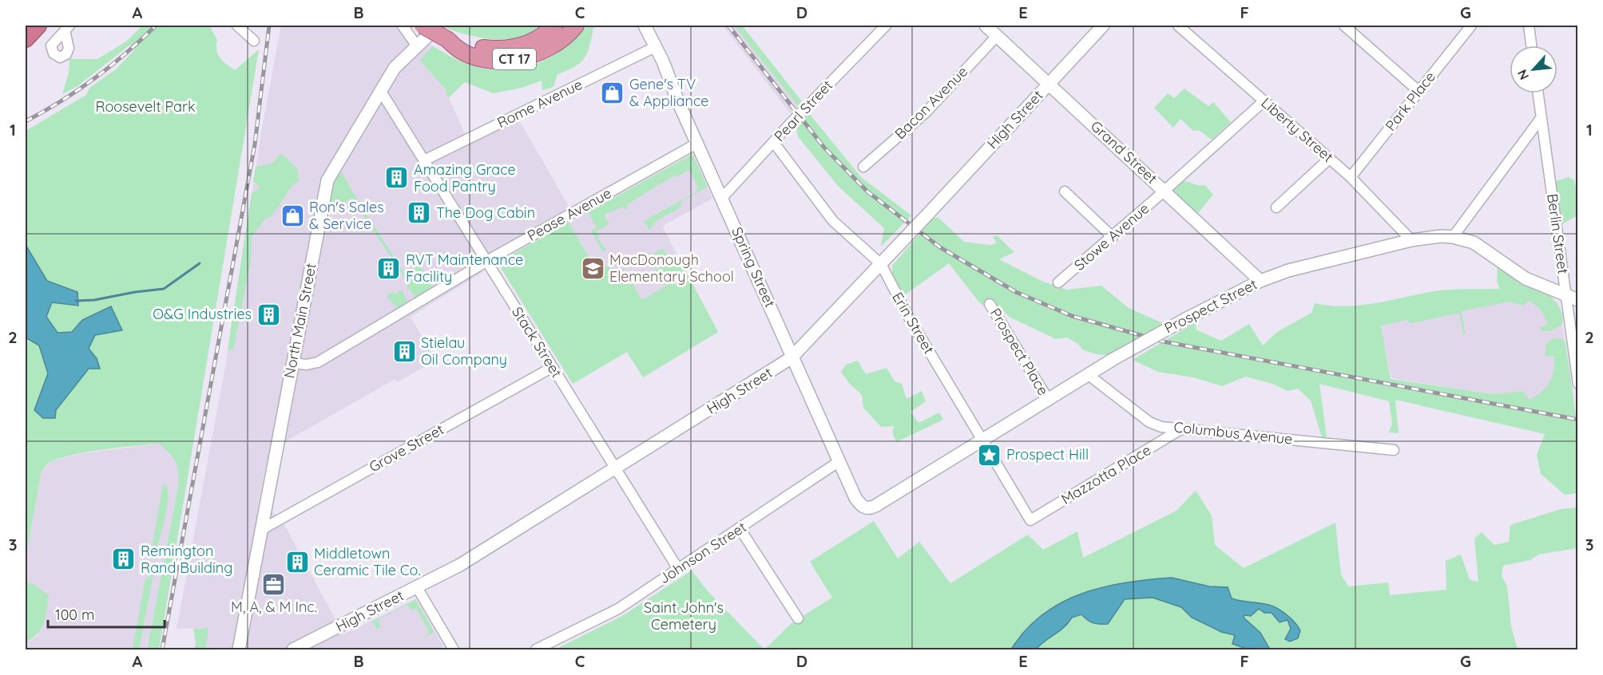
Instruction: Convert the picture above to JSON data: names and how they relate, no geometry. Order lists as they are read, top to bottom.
{
  "streets": {
    "highway": ["CT 17"],
    "street": [
      "Park Place",
      "Bacon Avenue",
      "Rome Avenue",
      "Pearl Street",
      "High Street",
      "Liberty Street",
      "Grand Street",
      "Pease Avenue",
      "Berlin Street",
      "Stowe Avenue",
      "Spring Street",
      "Prospect Street",
      "North Main Street",
      "Erin Street",
      "Stack Street",
      "Prospect Place",
      "Columbus Avenue",
      "Grove Street",
      "Mazzotta Place",
      "Johnson Street"
    ]
  },
  "crossings": [
    ["Park Place", "Liberty Street"],
    ["Bacon Avenue", "Grand Street"],
    ["Rome Avenue", "Spring Street"],
    ["Rome Avenue", "Stack Street"],
    ["Pearl Street", "Spring Street"],
    ["Pearl Street", "Erin Street"],
    ["High Street", "Grand Street"],
    ["High Street", "Spring Street"],
    ["High Street", "Erin Street"],
    ["High Street", "Stack Street"],
    ["Liberty Street", "Stowe Avenue"],
    ["Liberty Street", "Prospect Street"],
    ["Grand Street", "Stowe Avenue"],
    ["Grand Street", "Prospect Street"],
    ["Pease Avenue", "Spring Street"],
    ["Pease Avenue", "North Main Street"],
    ["Pease Avenue", "Stack Street"],
    ["Spring Street", "Prospect Street"],
    ["Spring Street", "Johnson Street"],
    ["Prospect Street", "Erin Street"],
    ["Prospect Street", "Prospect Place"],
    ["Prospect Street", "Columbus Avenue"],
    ["North Main Street", "Stack Street"],
    ["North Main Street", "Grove Street"],
    ["Erin Street", "Mazzotta Place"],
    ["Stack Street", "Grove Street"],
    ["Stack Street", "Johnson Street"],
    ["Columbus Avenue", "Mazzotta Place"]
  ],
  "parks": ["Roosevelt Park", "Saint John's Cemetery"],
  "places": {
    "shop": ["Gene's TV & Appliance", "Ron's Sales & Service"],
    "building": [
      "Amazing Grace Food Pantry",
      "The Dog Cabin",
      "RVT Maintenance Facility",
      "O&G Industries",
      "Stielau Oil Company",
      "Remington Rand Building",
      "Middletown Ceramic Tile Co."
    ],
    "school or university": ["MacDonough Elementary School"],
    "place": ["Prospect Hill"],
    "office": ["M, A, & M Inc."]
  },
  "scale_bar": "100 m",
  "north": "bottom left",
  "grid": {
    "columns": [
      "A",
      "B",
      "C",
      "D",
      "E",
      "F",
      "G"
    ],
    "rows": ["1", "2", "3"]
  }
}
